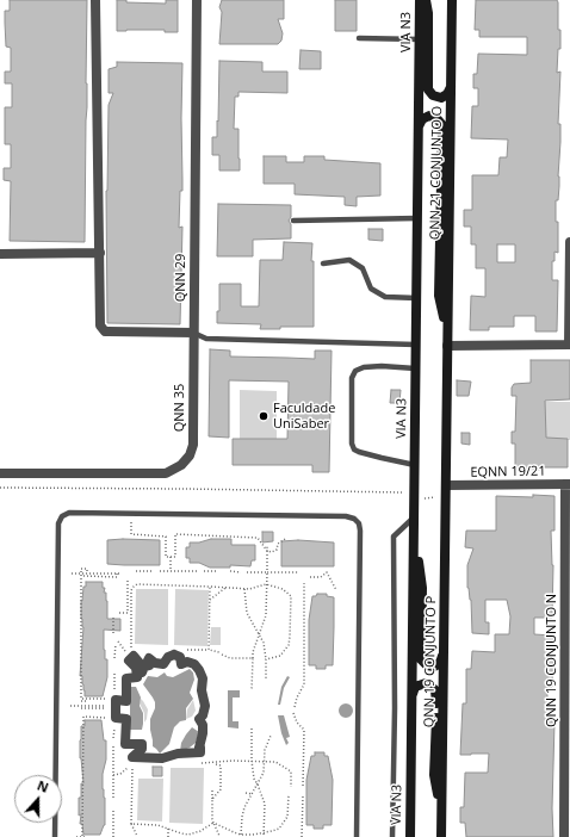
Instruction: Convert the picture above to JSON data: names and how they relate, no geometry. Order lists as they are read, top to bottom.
{
  "streets": {
    "main road": ["VIA N3", "QNN 21 CONJUNTO O", "QNN 19 CONJUNTO P"],
    "street": [
      "QNN 29",
      "QNN 35",
      "EQNN 19/21",
      "QNN 19 CONJUNTO N"
    ]
  },
  "crossings": [
    ["QNN 29", "QNN 35"],
    ["EQNN 19/21", "QNN 19 CONJUNTO N"],
    ["EQNN 19/21", "QNN 19 CONJUNTO P"]
  ],
  "places": ["Faculdade UniSaber"],
  "north": "top"
}
